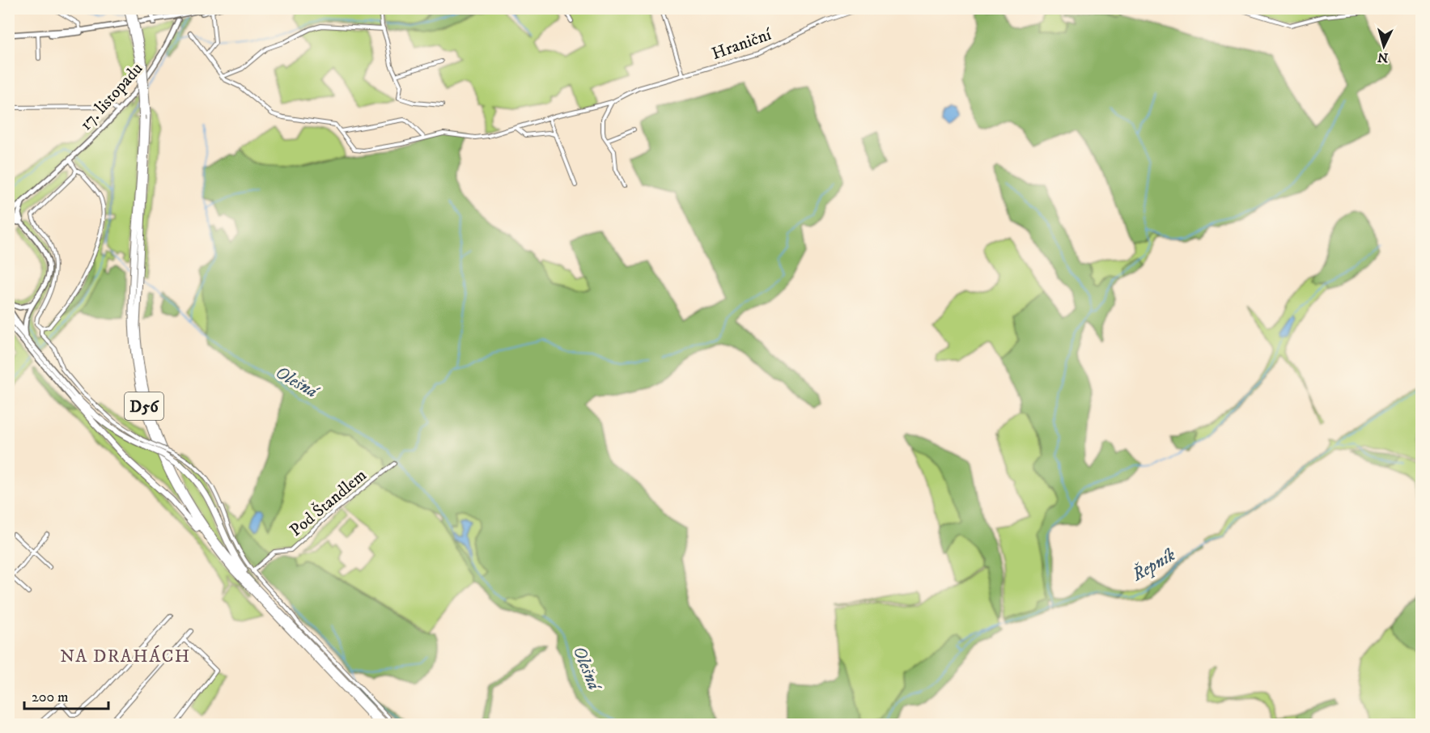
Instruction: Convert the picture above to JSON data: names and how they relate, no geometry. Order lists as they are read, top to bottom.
{
  "streets": {
    "highway": ["D56"],
    "main road": ["17. listopadu"],
    "street": ["Hraniční", "Pod Štandlem"]
  },
  "districts": ["NA DRAHÁCH"],
  "water": ["Olešná", "Řepník"],
  "scale_bar": "200 m",
  "north": "bottom"
}
